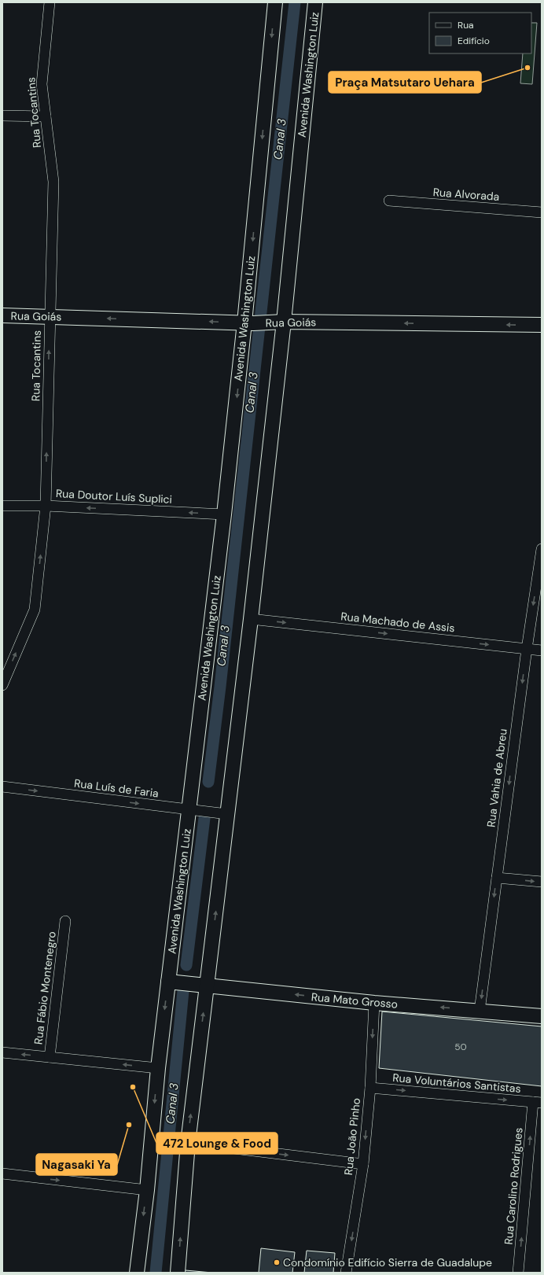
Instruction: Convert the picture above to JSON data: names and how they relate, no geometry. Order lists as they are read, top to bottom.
{
  "streets": {
    "main road": ["Avenida Washington Luiz", "Rua Goiás", "Rua Mato Grosso"],
    "street": [
      "Rua Tocantins",
      "Rua Alvorada",
      "Rua Doutor Luís Suplici",
      "Rua Machado de Assis",
      "Rua Vahia de Abreu",
      "Rua Luís de Faria",
      "Rua Fábio Montenegro",
      "Rua Voluntários Santistas",
      "Rua João Pinho",
      "Rua Carolino Rodrigues"
    ]
  },
  "crossings": [
    ["Avenida Washington Luiz", "Rua Goiás"],
    ["Avenida Washington Luiz", "Rua Doutor Luís Suplici"],
    ["Avenida Washington Luiz", "Rua Machado de Assis"],
    ["Avenida Washington Luiz", "Rua Luís de Faria"],
    ["Avenida Washington Luiz", "Rua Mato Grosso"],
    ["Rua Tocantins", "Rua Goiás"],
    ["Rua Tocantins", "Rua Doutor Luís Suplici"],
    ["Rua Machado de Assis", "Rua Vahia de Abreu"],
    ["Rua Vahia de Abreu", "Rua Mato Grosso"],
    ["Rua Mato Grosso", "Rua João Pinho"],
    ["Rua Voluntários Santistas", "Rua João Pinho"],
    ["Rua Voluntários Santistas", "Rua Carolino Rodrigues"]
  ],
  "one_way": [
    "Rua Tocantins",
    "Rua Goiás",
    "Rua Doutor Luís Suplici",
    "Rua Machado de Assis",
    "Rua Vahia de Abreu",
    "Rua Luís de Faria",
    "Rua Mato Grosso",
    "Rua Voluntários Santistas",
    "Rua João Pinho",
    "Rua Carolino Rodrigues"
  ],
  "water": ["Canal 3"],
  "places": [
    "Praça Matsutaro Uehara",
    "472 Lounge & Food",
    "Nagasaki Ya",
    "Condomínio Edifício Sierra de Guadalupe"
  ],
  "house_numbers": ["50"],
  "legend": ["Rua", "Edifício"]
}
